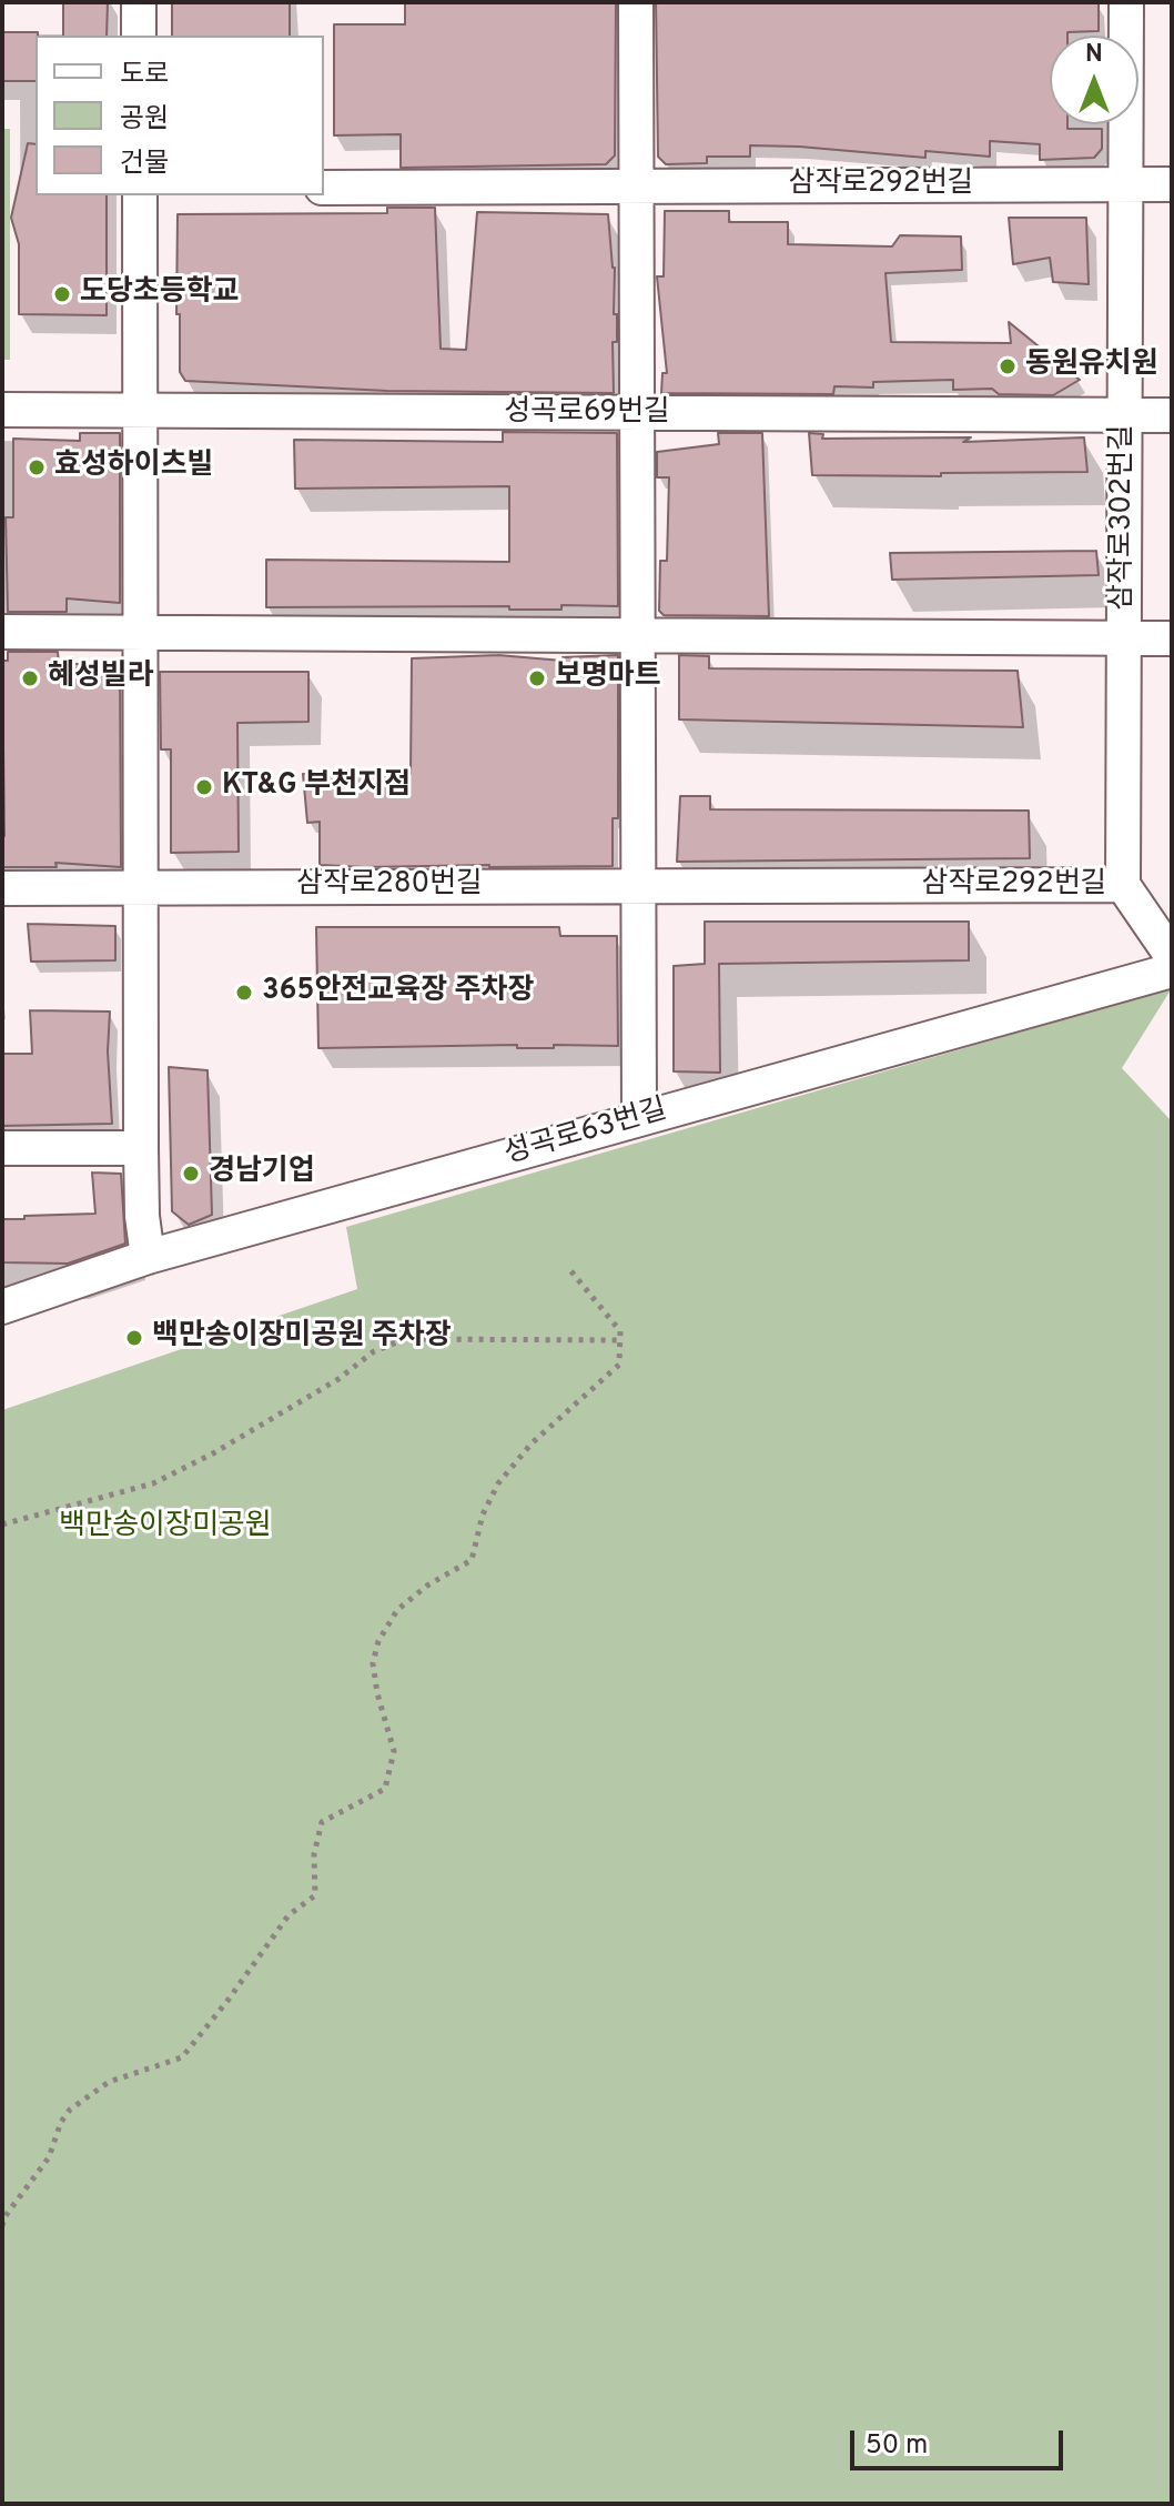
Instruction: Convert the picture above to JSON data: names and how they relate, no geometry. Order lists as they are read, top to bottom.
{
  "streets": {
    "street": [
      "삼작로292번길",
      "성곡로69번길",
      "삼작로302번길",
      "삼작로280번길",
      "성곡로63번길"
    ]
  },
  "crossings": [
    ["삼작로292번길", "삼작로302번길"],
    ["삼작로292번길", "삼작로280번길"],
    ["성곡로69번길", "삼작로302번길"]
  ],
  "parks": ["백만송이장미공원"],
  "places": [
    "도당초등학교",
    "동원유치원",
    "효성하이츠빌",
    "혜성빌라",
    "보명마트",
    "KT&G 부천지점",
    "365안전교육장 주차장",
    "경남기업",
    "백만송이장미공원 주차장"
  ],
  "legend": ["도로", "공원", "건물"],
  "scale_bar": "50 m",
  "north": "top"
}
